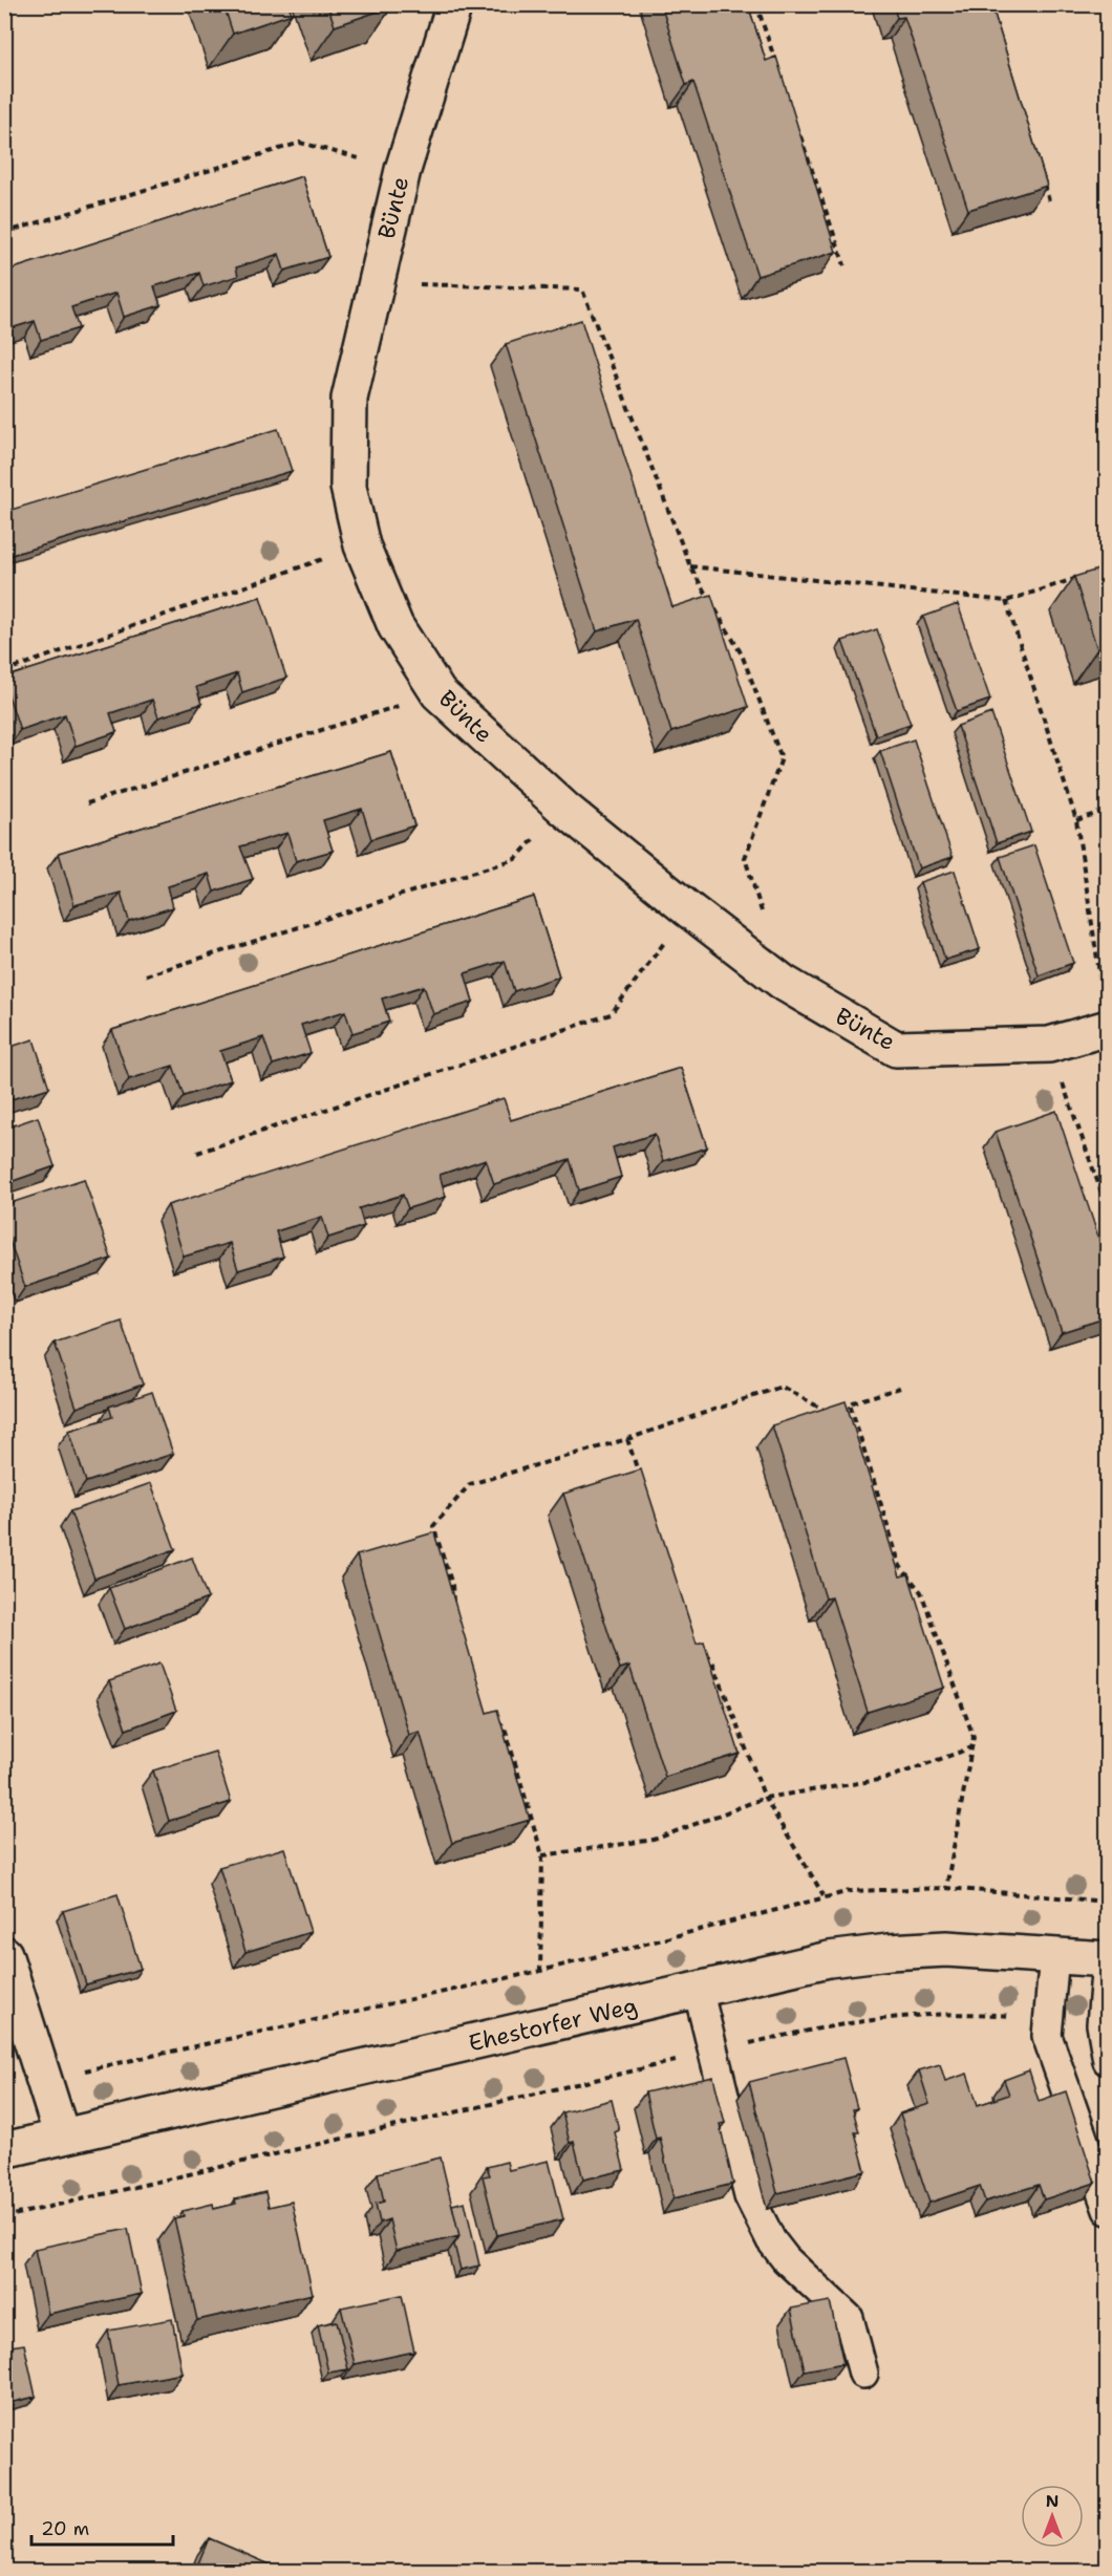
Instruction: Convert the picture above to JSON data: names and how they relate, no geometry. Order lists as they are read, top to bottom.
{
  "streets": {
    "street": ["Bünte", "Ehestorfer Weg"]
  },
  "scale_bar": "20 m",
  "north": "top"
}
